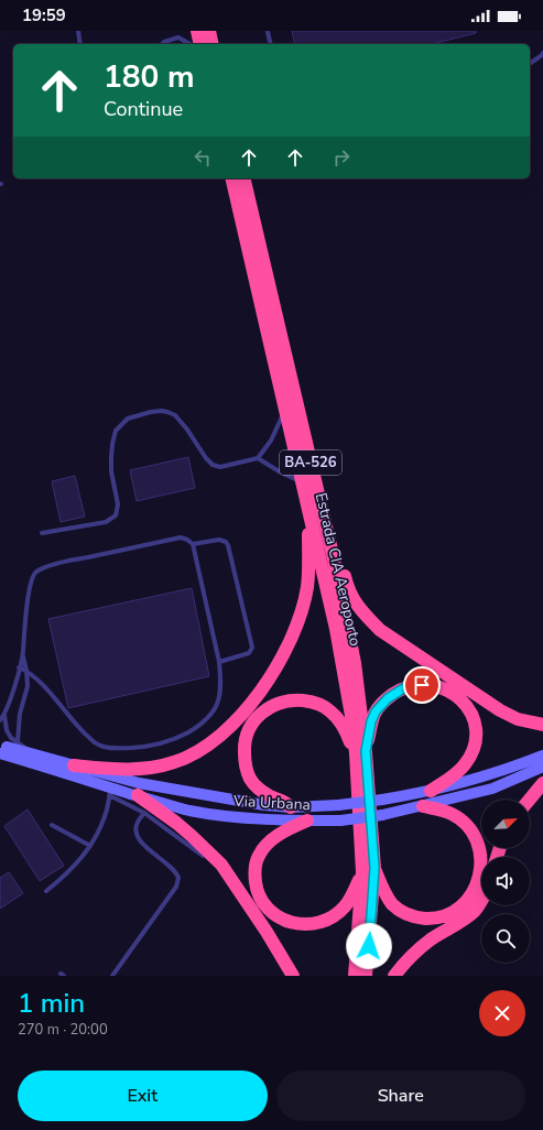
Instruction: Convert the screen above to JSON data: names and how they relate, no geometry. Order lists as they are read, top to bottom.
{
  "streets": {
    "highway": ["BA-526", "Estrada CIA Aeroporto"],
    "main road": ["Via Urbana"]
  },
  "north": "top right",
  "page": {
    "status": "19:59",
    "turn": ["180 m", "Continue"],
    "heading": ["1 min", "270 m · 20:00"],
    "buttons": ["Exit", "Share"]
  }
}
